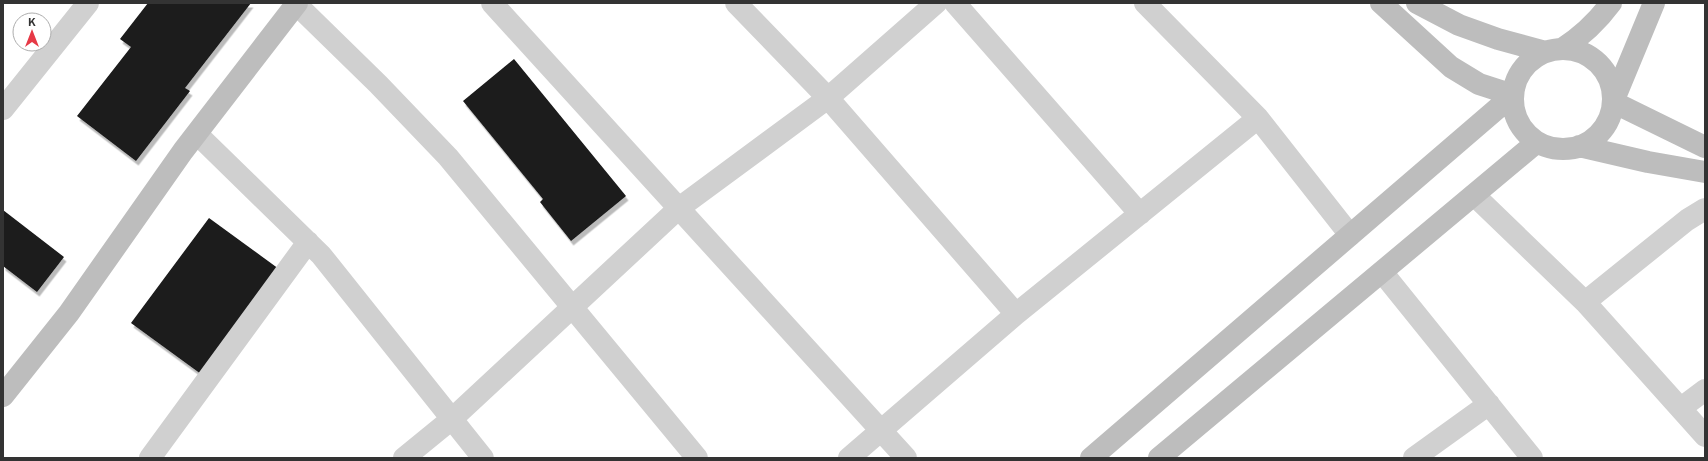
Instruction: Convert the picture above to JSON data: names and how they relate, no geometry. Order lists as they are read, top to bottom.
{
  "north": "top"
}
